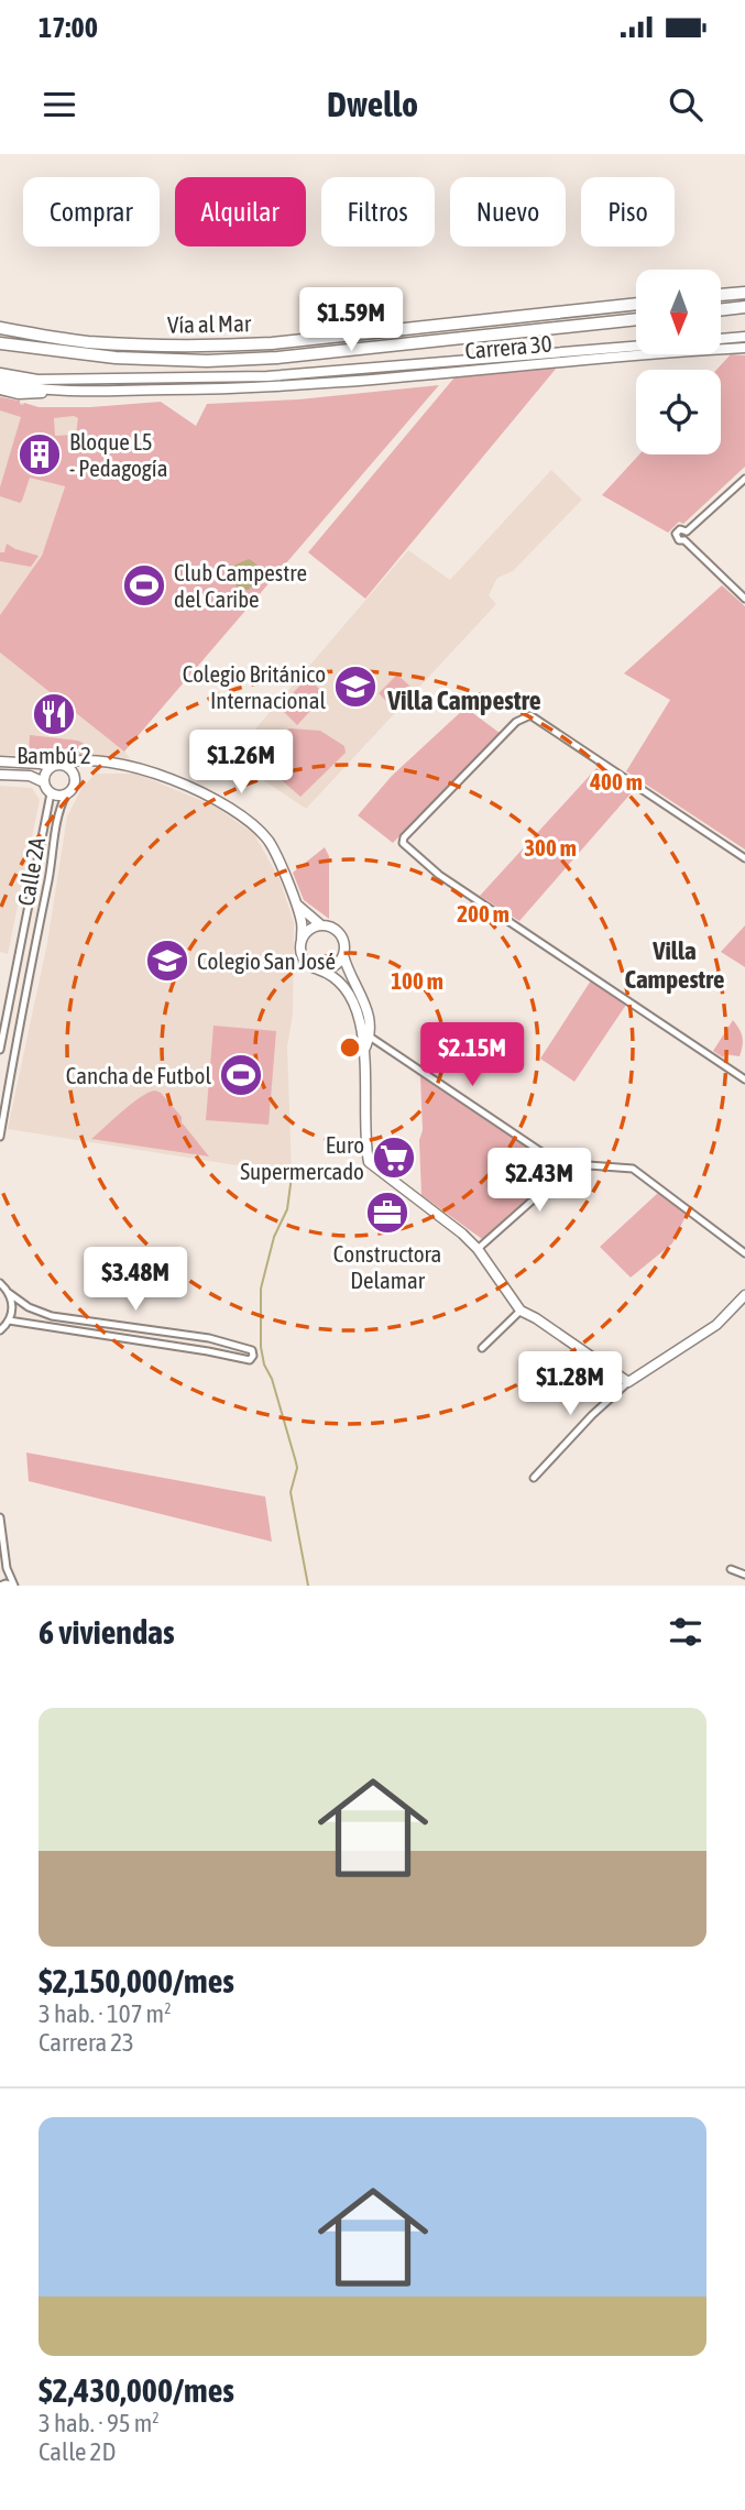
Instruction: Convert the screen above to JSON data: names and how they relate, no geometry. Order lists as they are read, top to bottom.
{
  "streets": {
    "highway": ["Vía al Mar"],
    "main road": ["Carrera 30"],
    "street": ["Calle 2A"]
  },
  "districts": ["Villa Campestre", "Villa Campestre"],
  "places": {
    "building": ["Bloque L5 - Pedagogía"],
    "sports": ["Club Campestre del Caribe", "Cancha de Futbol"],
    "school or university": ["Colegio Británico Internacional", "Colegio San José"],
    "restaurant": ["Bambú 2"],
    "supermarket": ["Euro Supermercado"],
    "office": ["Constructora Delamar"]
  },
  "north": "bottom",
  "page": {
    "status": "17:00",
    "header": "Dwello",
    "chip": [
      "Comprar",
      "Alquilar",
      "Filtros",
      "Nuevo",
      "Piso"
    ],
    "price": [
      "$1.59M",
      "$1.26M",
      "$2.15M",
      "$2.43M",
      "$3.48M",
      "$1.28M"
    ],
    "heading": "6 viviendas",
    "list": [
      {
        "name": "$2,150,000/mes",
        "note": "3 hab. · 107 m² · Carrera 23"
      },
      {
        "name": "$2,430,000/mes",
        "note": "3 hab. · 95 m² · Calle 2D"
      }
    ]
  },
  "rings": [
    "400 m",
    "300 m",
    "200 m",
    "100 m"
  ]
}
